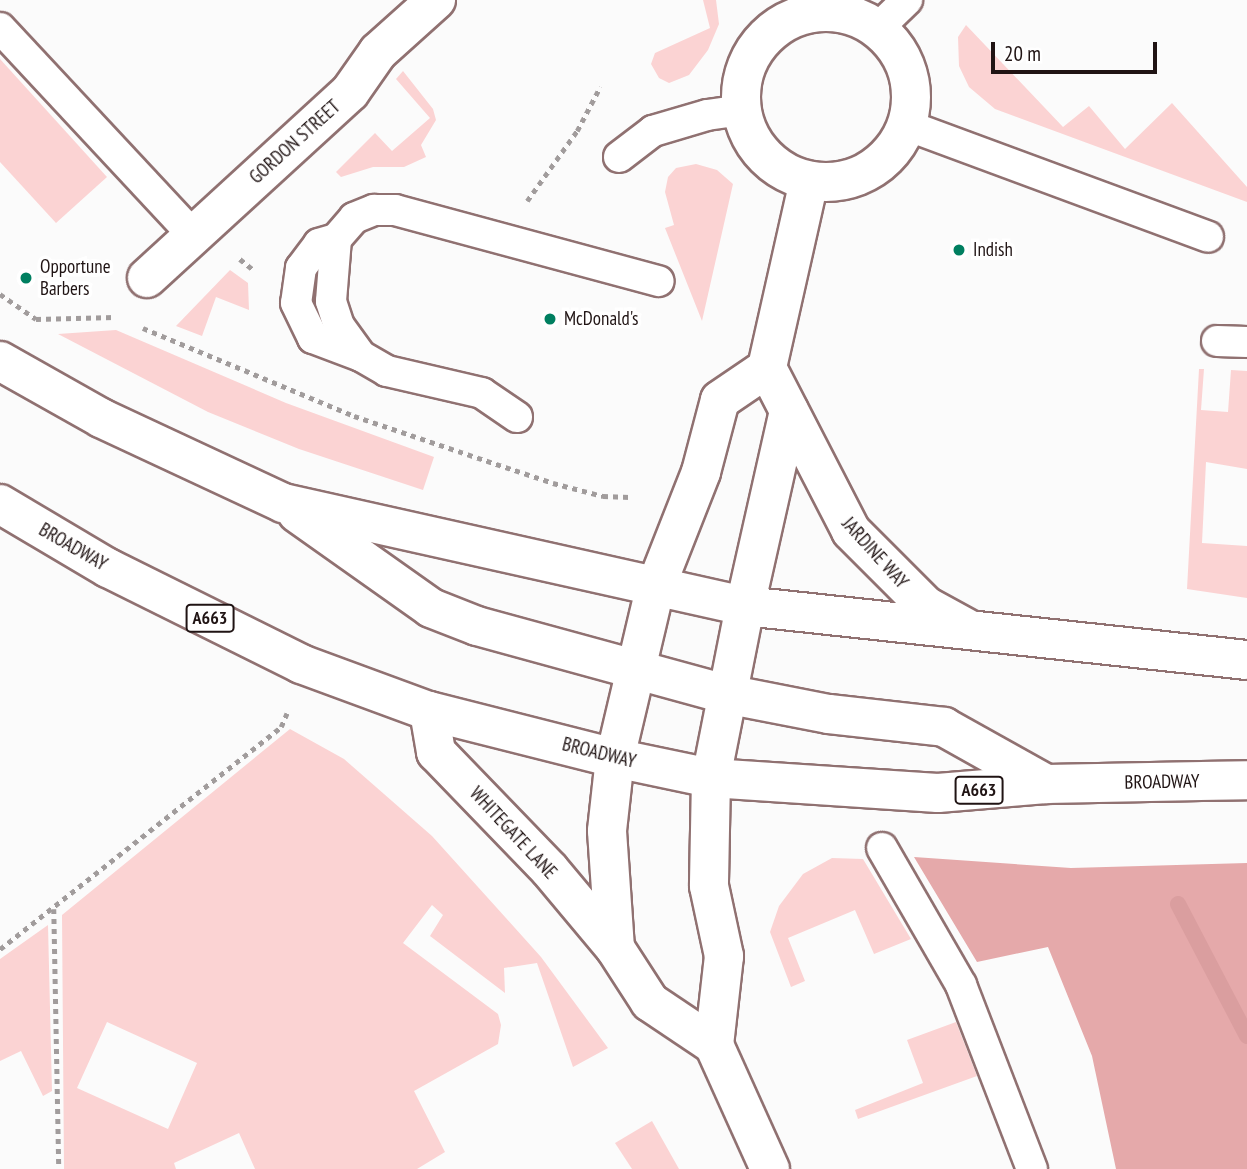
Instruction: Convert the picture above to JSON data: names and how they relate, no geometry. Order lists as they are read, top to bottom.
{
  "streets": {
    "main road": [
      "GORDON STREET",
      "BROADWAY",
      "JARDINE WAY",
      "A663",
      "WHITEGATE LANE"
    ]
  },
  "crossings": [
    ["BROADWAY", "WHITEGATE LANE"]
  ],
  "places": ["Indish", "Opportune Barbers", "McDonald's"],
  "scale_bar": "20 m"
}
